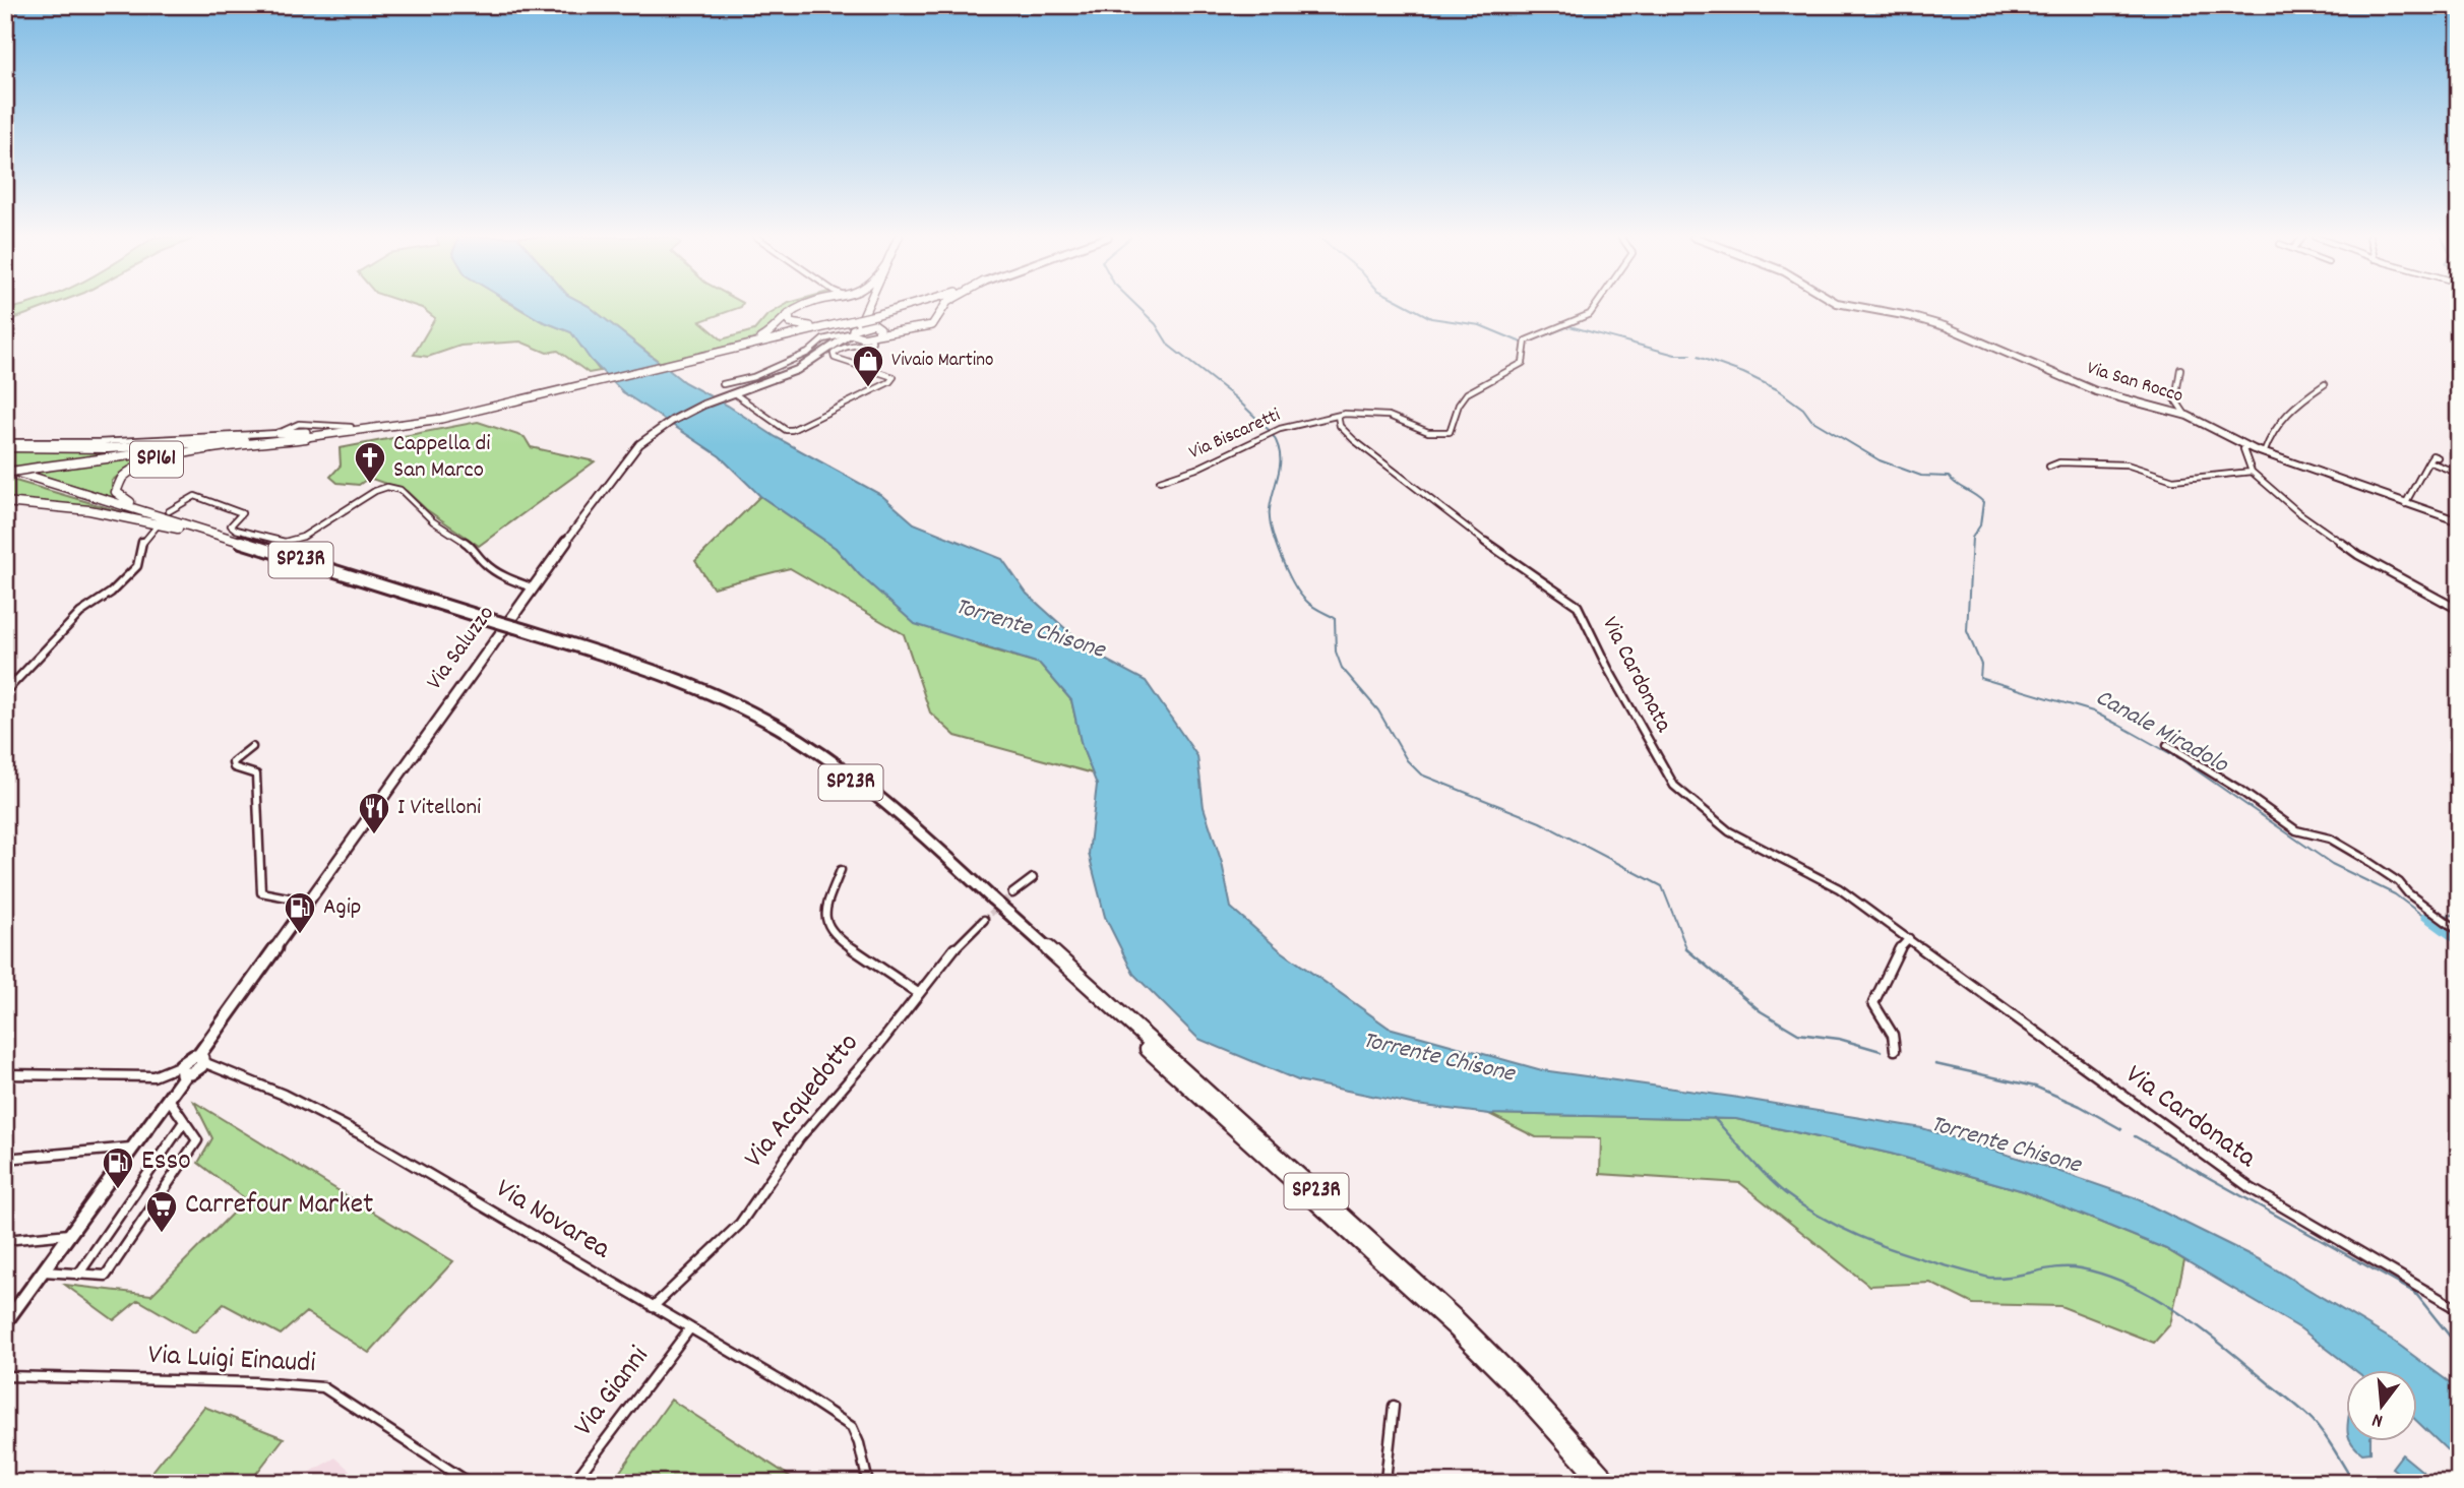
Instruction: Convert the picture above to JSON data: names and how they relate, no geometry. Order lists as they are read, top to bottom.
{
  "streets": {
    "highway": ["SP161", "SP23R"],
    "main road": ["Via San Rocco", "Via Saluzzo"],
    "street": [
      "Via Biscaretti",
      "Via Cardonata",
      "Via Acquedotto",
      "Via Novarea",
      "Via Luigi Einaudi",
      "Via Gianni"
    ]
  },
  "crossings": [
    ["Via Biscaretti", "Via Cardonata"],
    ["SP161", "SP23R"],
    ["Via Saluzzo", "Via Novarea"],
    ["Via Acquedotto", "Via Novarea"],
    ["Via Novarea", "Via Gianni"]
  ],
  "water": ["Torrente Chisone", "Canale Miradolo"],
  "places": {
    "shop": ["Vivaio Martino"],
    "church": ["Cappella di San Marco"],
    "restaurant": ["I Vitelloni"],
    "fuel station": ["Agip", "Esso"],
    "supermarket": ["Carrefour Market"]
  },
  "north": "bottom"
}
